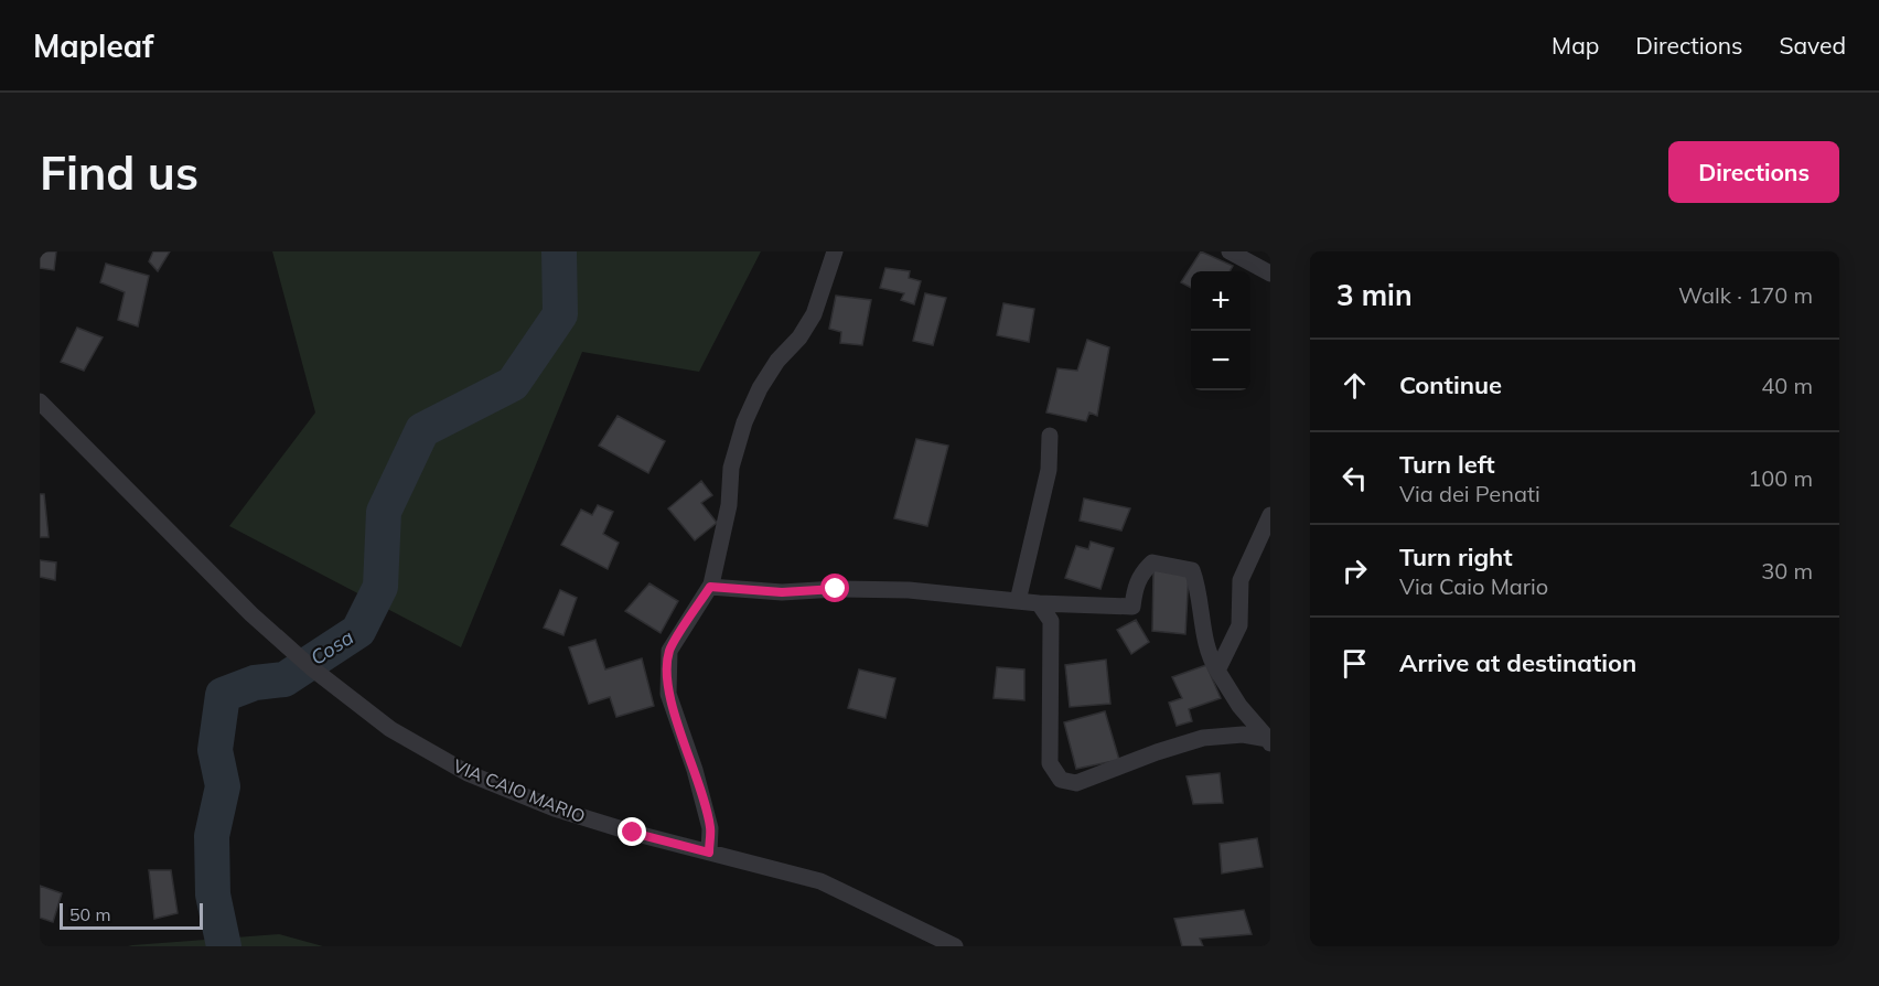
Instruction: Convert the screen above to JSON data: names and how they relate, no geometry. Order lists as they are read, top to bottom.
{
  "streets": {
    "street": ["VIA CAIO MARIO"]
  },
  "water": ["Cosa"],
  "scale_bar": "50 m",
  "page": {
    "header": "Mapleaf",
    "nav": ["Map", "Directions", "Saved"],
    "buttons": "Directions",
    "title": "Find us",
    "heading": ["3 min", "Walk · 170 m"],
    "map_buttons": ["+", "−"],
    "list": [
      ["Continue", "40 m"],
      ["Turn left", "Via dei Penati", "100 m"],
      ["Turn right", "Via Caio Mario", "30 m"],
      "Arrive at destination"
    ],
    "scale": "50 m"
  }
}
